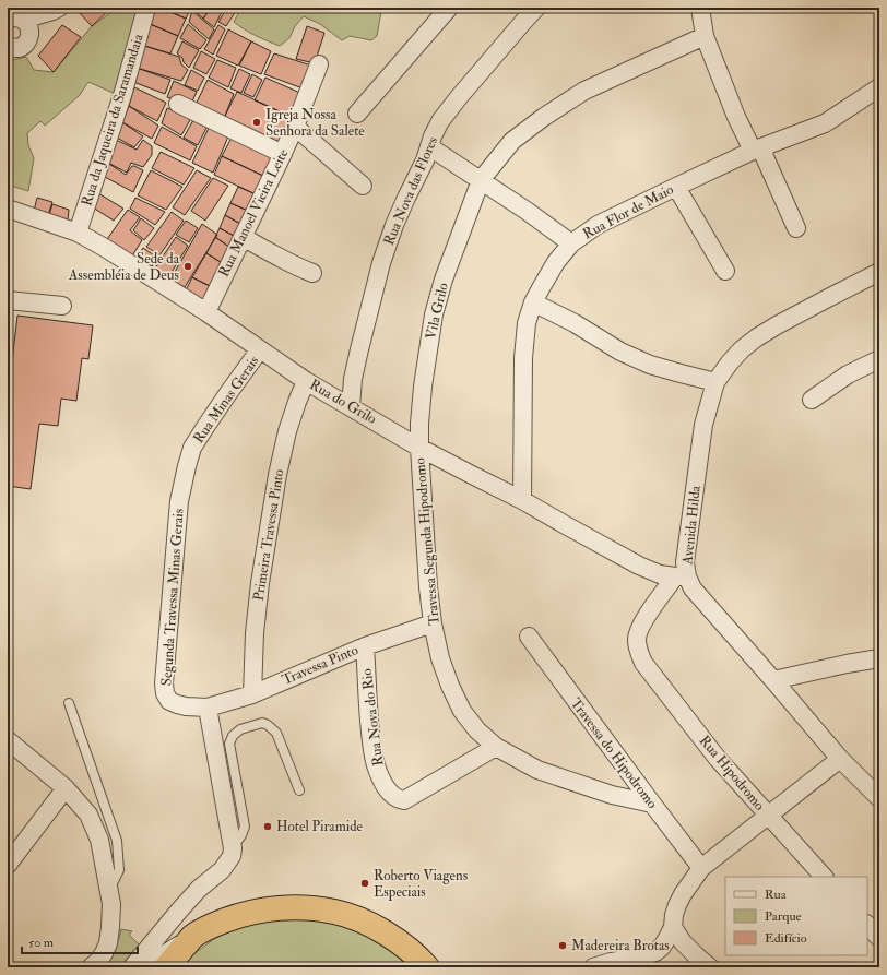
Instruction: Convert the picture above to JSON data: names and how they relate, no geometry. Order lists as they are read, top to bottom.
{
  "streets": {
    "street": [
      "Rua da Jaqueira da Saramandaia",
      "Rua Nova das Flores",
      "Rua Flor de Maio",
      "Rua Manoel Vieira Leite",
      "Vila Grilo",
      "Rua Minas Gerais",
      "Rua do Grilo",
      "Avenida Hilda",
      "Primeira Travessa Pinto",
      "Travessa Segunda Hipodromo",
      "Segunda Travessa Minas Gerais",
      "Travessa Pinto",
      "Rua Nova do Rio",
      "Travessa do Hipodromo",
      "Rua Hipodromo"
    ]
  },
  "crossings": [
    ["Rua da Jaqueira da Saramandaia", "Rua do Grilo"],
    ["Rua Nova das Flores", "Rua do Grilo"],
    ["Rua Flor de Maio", "Rua do Grilo"],
    ["Rua Manoel Vieira Leite", "Rua do Grilo"],
    ["Vila Grilo", "Rua do Grilo"],
    ["Vila Grilo", "Travessa Segunda Hipodromo"],
    ["Rua Minas Gerais", "Rua do Grilo"],
    ["Rua Minas Gerais", "Segunda Travessa Minas Gerais"],
    ["Rua do Grilo", "Avenida Hilda"],
    ["Rua do Grilo", "Primeira Travessa Pinto"],
    ["Rua do Grilo", "Travessa Segunda Hipodromo"],
    ["Rua do Grilo", "Rua Hipodromo"],
    ["Avenida Hilda", "Rua Hipodromo"],
    ["Primeira Travessa Pinto", "Travessa Pinto"],
    ["Travessa Segunda Hipodromo", "Travessa Pinto"],
    ["Travessa Segunda Hipodromo", "Rua Nova do Rio"],
    ["Travessa Segunda Hipodromo", "Travessa do Hipodromo"],
    ["Segunda Travessa Minas Gerais", "Travessa Pinto"],
    ["Travessa Pinto", "Rua Nova do Rio"]
  ],
  "places": [
    "Igreja Nossa Senhora da Salete",
    "Sede da Assembléia de Deus",
    "Hotel Piramide",
    "Roberto Viagens Especiais",
    "Madereira Brotas"
  ],
  "legend": ["Rua", "Parque", "Edifício"],
  "scale_bar": "50 m"
}
